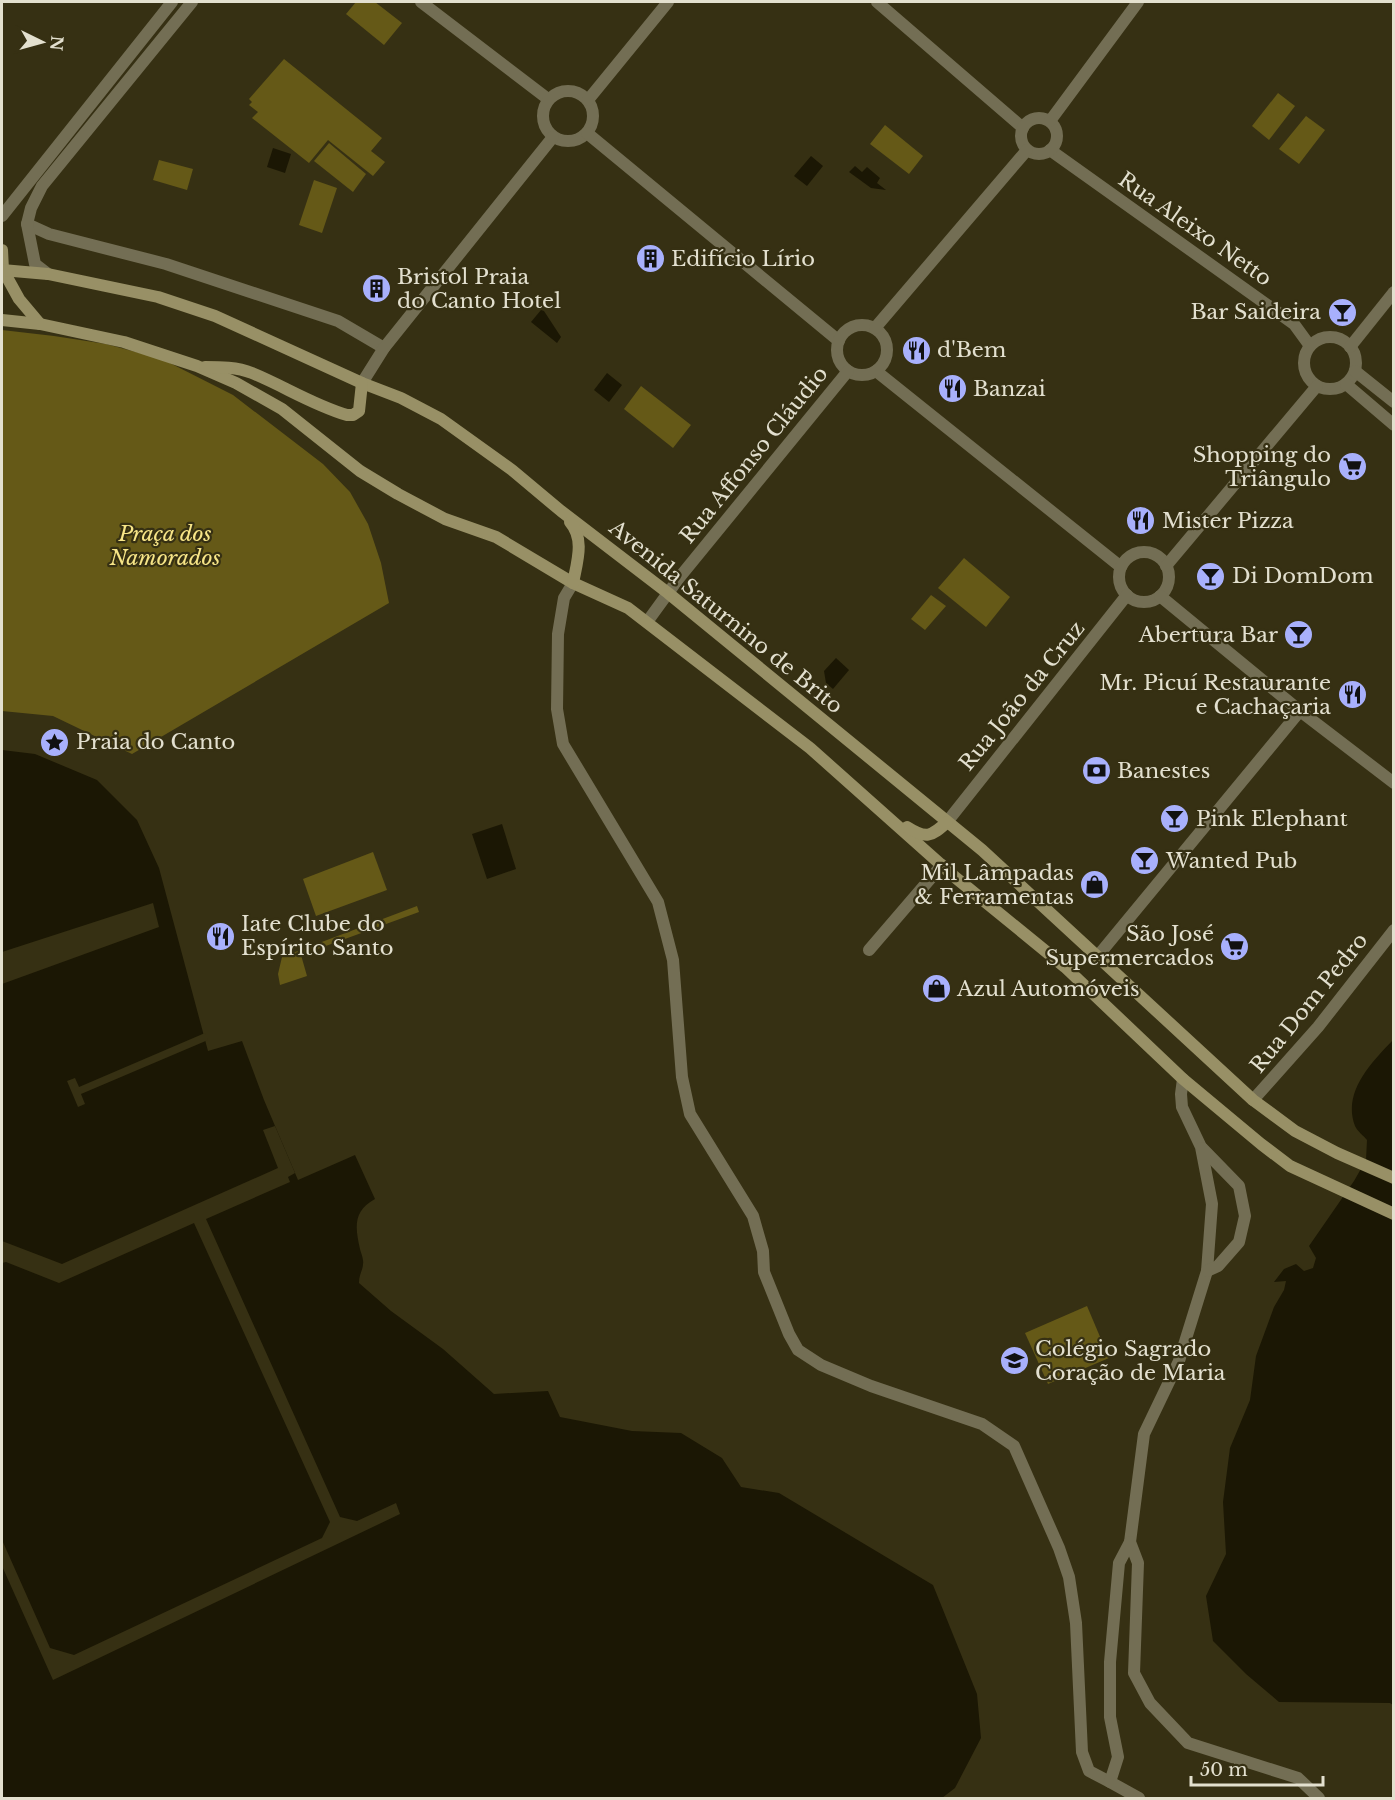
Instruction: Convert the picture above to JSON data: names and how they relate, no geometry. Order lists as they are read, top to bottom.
{
  "streets": {
    "main road": ["Avenida Saturnino de Brito"],
    "street": [
      "Rua Aleixo Netto",
      "Rua Affonso Cláudio",
      "Rua João da Cruz",
      "Rua Dom Pedro"
    ]
  },
  "crossings": [
    ["Rua Affonso Cláudio", "Avenida Saturnino de Brito"],
    ["Avenida Saturnino de Brito", "Rua João da Cruz"],
    ["Avenida Saturnino de Brito", "Rua Dom Pedro"]
  ],
  "parks": ["Praça dos Namorados"],
  "places": {
    "building": ["Edifício Lírio", "Bristol Praia do Canto Hotel"],
    "bar": [
      "Bar Saideira",
      "Di DomDom",
      "Abertura Bar",
      "Pink Elephant",
      "Wanted Pub"
    ],
    "restaurant": [
      "d'Bem",
      "Banzai",
      "Mister Pizza",
      "Mr. Picuí Restaurante e Cachaçaria",
      "Iate Clube do Espírito Santo"
    ],
    "supermarket": ["Shopping do Triângulo", "São José Supermercados"],
    "place": ["Praia do Canto"],
    "bank": ["Banestes"],
    "shop": ["Mil Lâmpadas & Ferramentas", "Azul Automóveis"],
    "school or university": ["Colégio Sagrado Coração de Maria"]
  },
  "scale_bar": "50 m",
  "north": "right"
}
